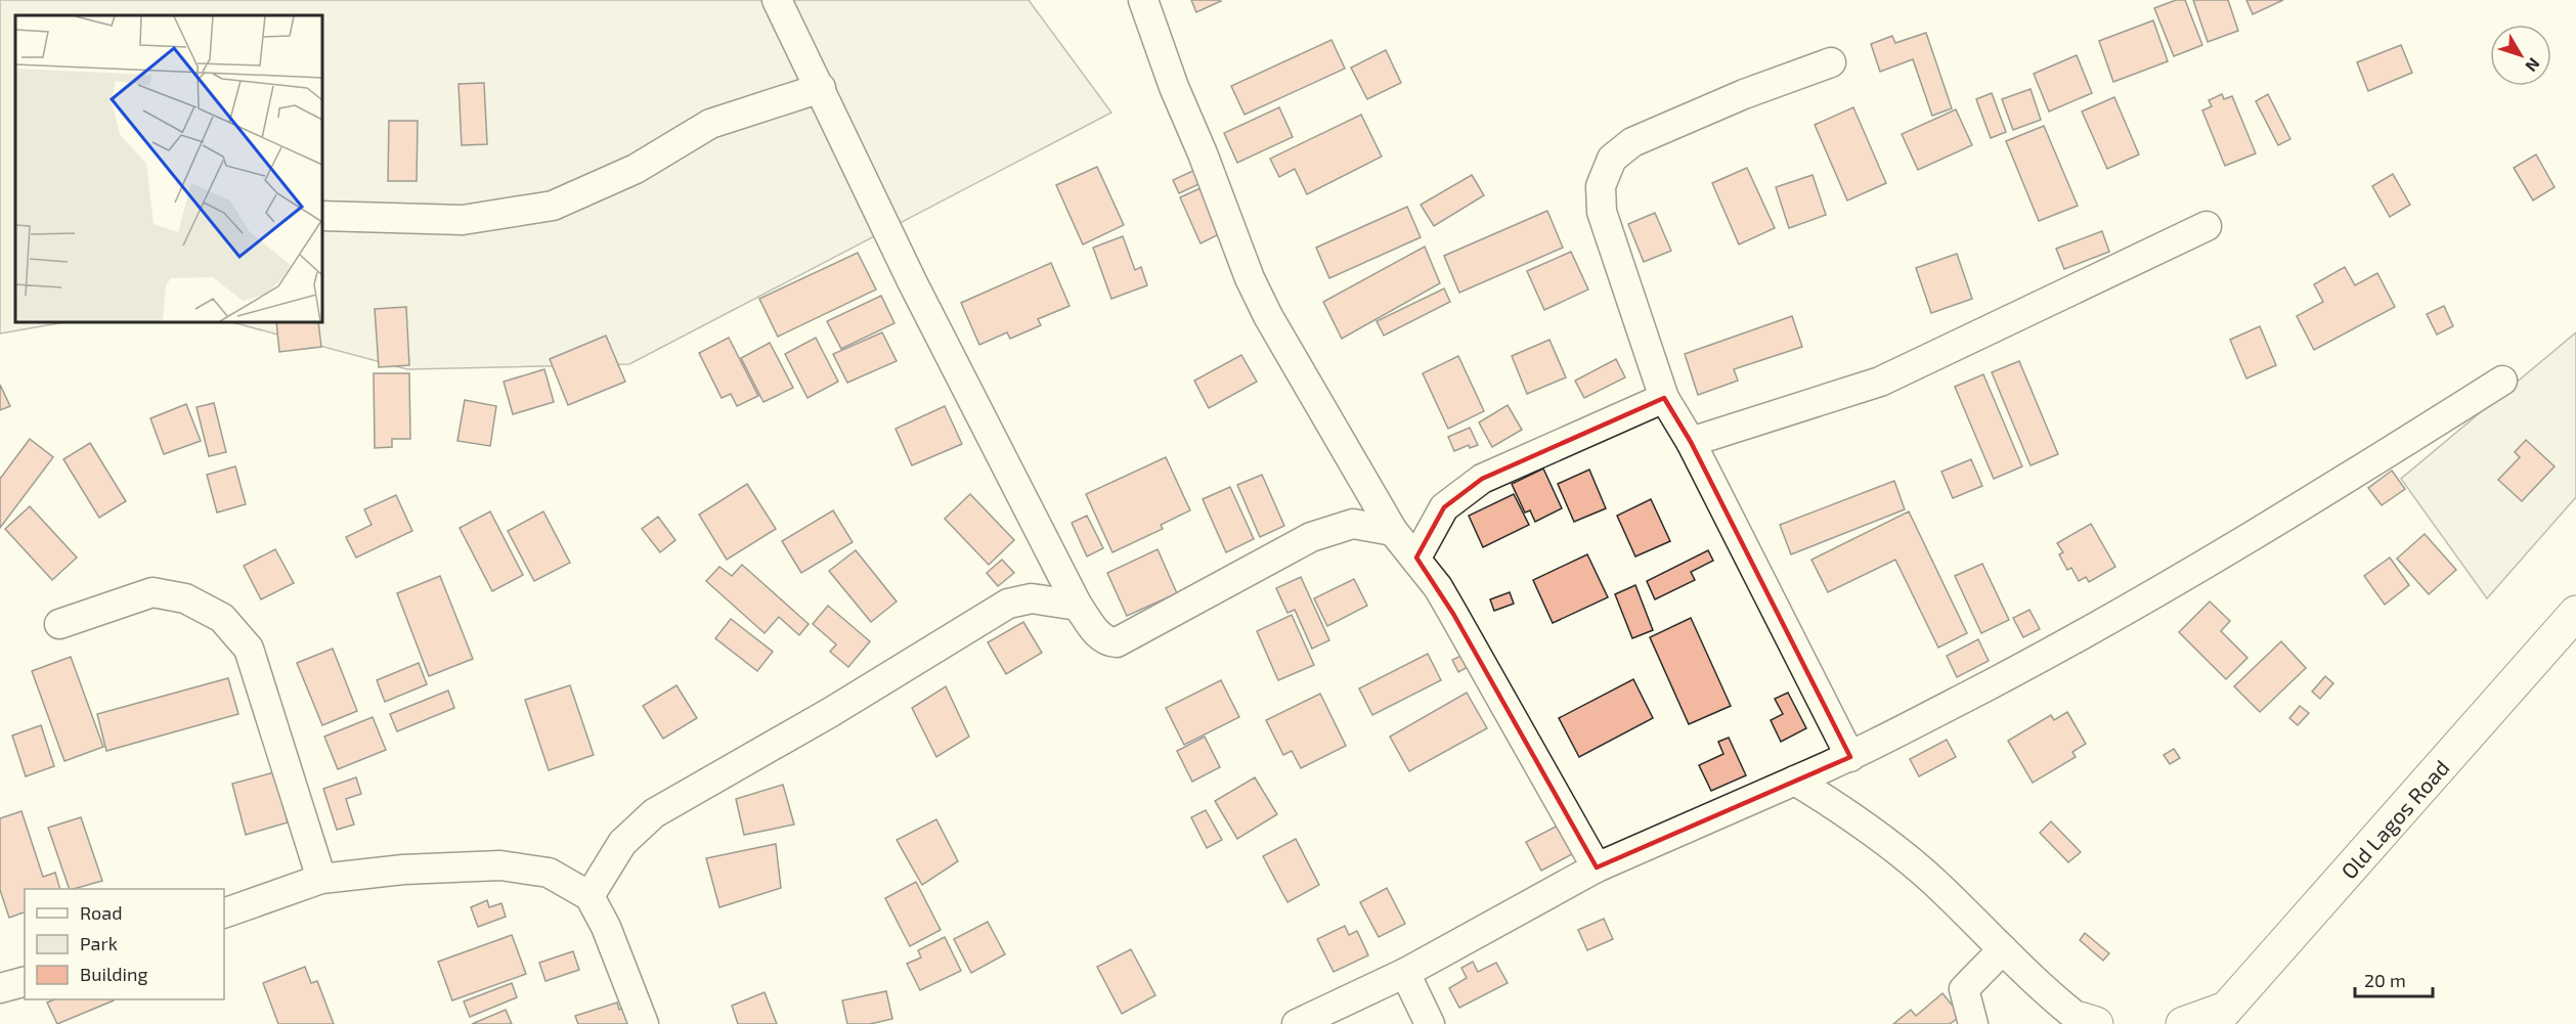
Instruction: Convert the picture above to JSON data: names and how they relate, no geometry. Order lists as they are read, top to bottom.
{
  "streets": {
    "main road": ["Old Lagos Road"]
  },
  "legend": ["Road", "Park", "Building"],
  "scale_bar": "20 m",
  "north": "bottom right"
}
